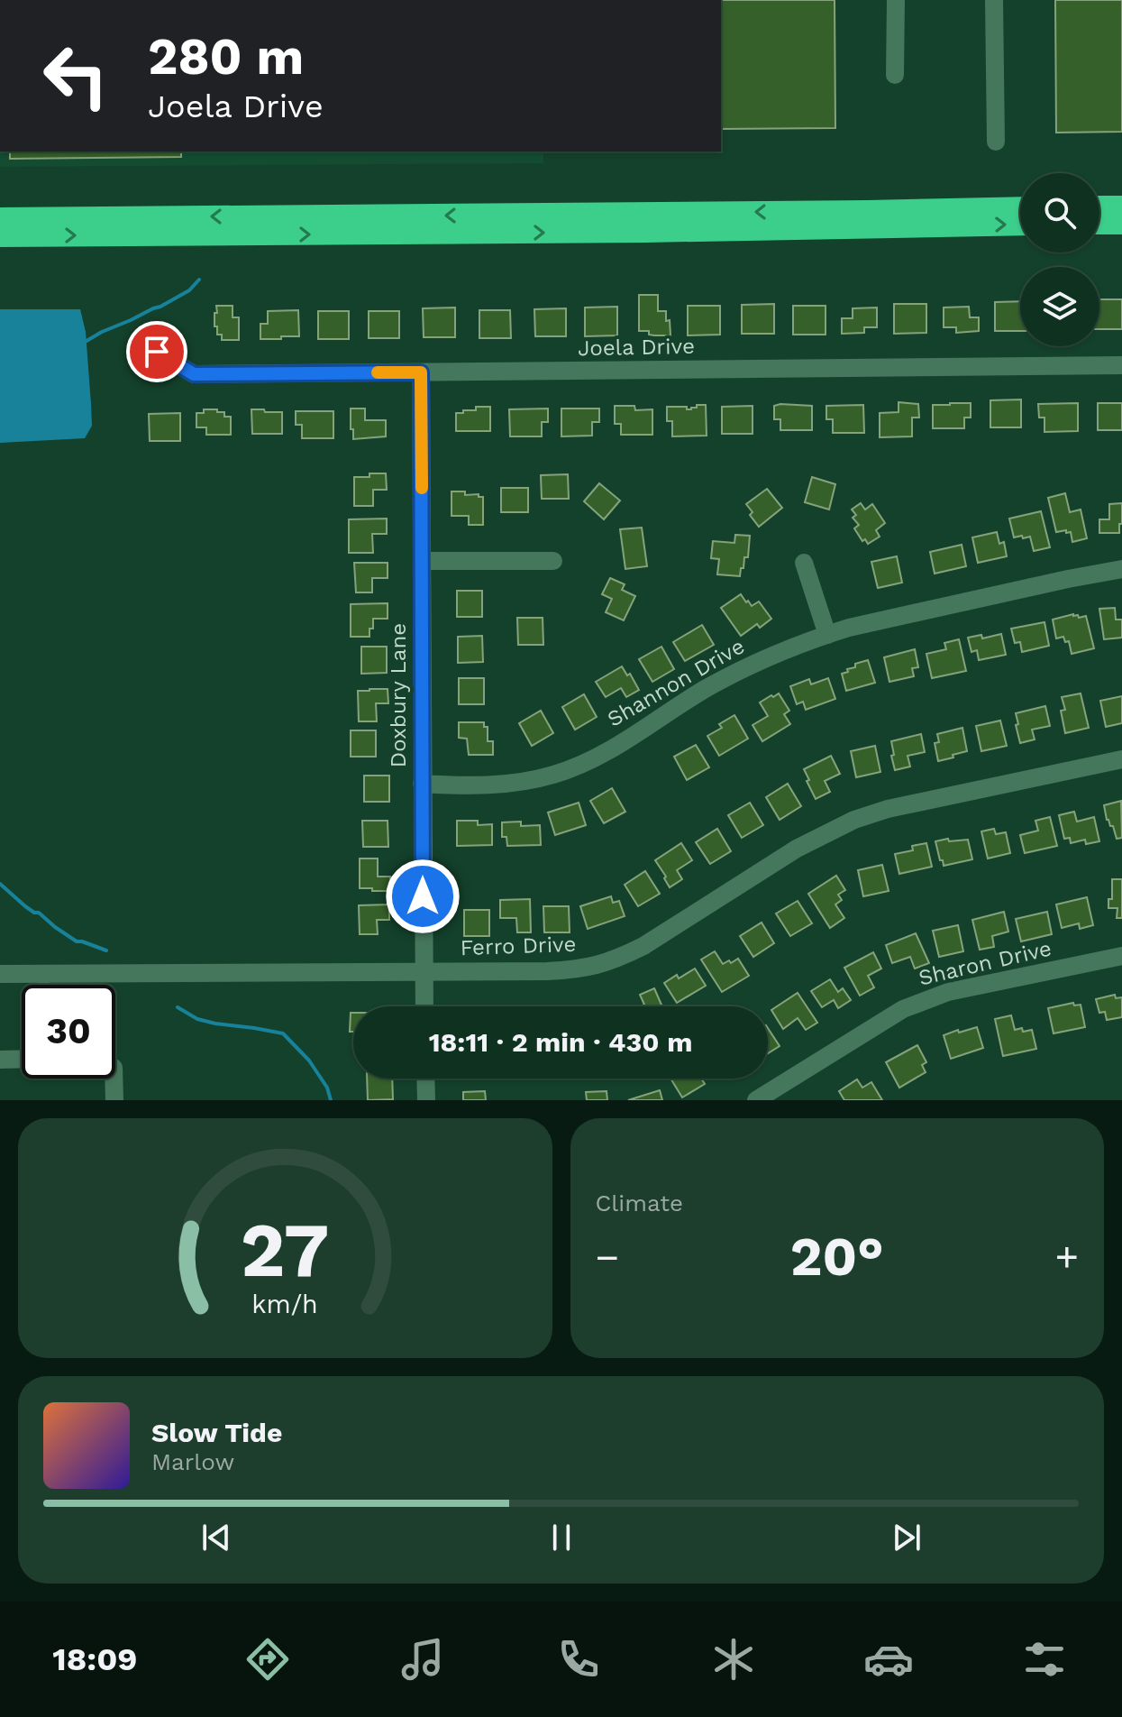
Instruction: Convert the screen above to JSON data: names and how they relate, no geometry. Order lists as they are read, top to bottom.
{
  "streets": {
    "street": [
      "Joela Drive",
      "Shannon Drive",
      "Doxbury Lane",
      "Ferro Drive",
      "Sharon Drive"
    ]
  },
  "crossings": [
    ["Joela Drive", "Doxbury Lane"],
    ["Shannon Drive", "Doxbury Lane"],
    ["Doxbury Lane", "Ferro Drive"]
  ],
  "page": {
    "turn": ["280 m", "Joela Drive"],
    "limit": "30",
    "trip": "18:11 · 2 min · 430 m",
    "tile": "Climate",
    "heat": ["−", "20°", "+"],
    "song": ["Slow Tide", "Marlow"],
    "tabs": "18:09",
    "gauge": ["27", "km/h"]
  }
}
